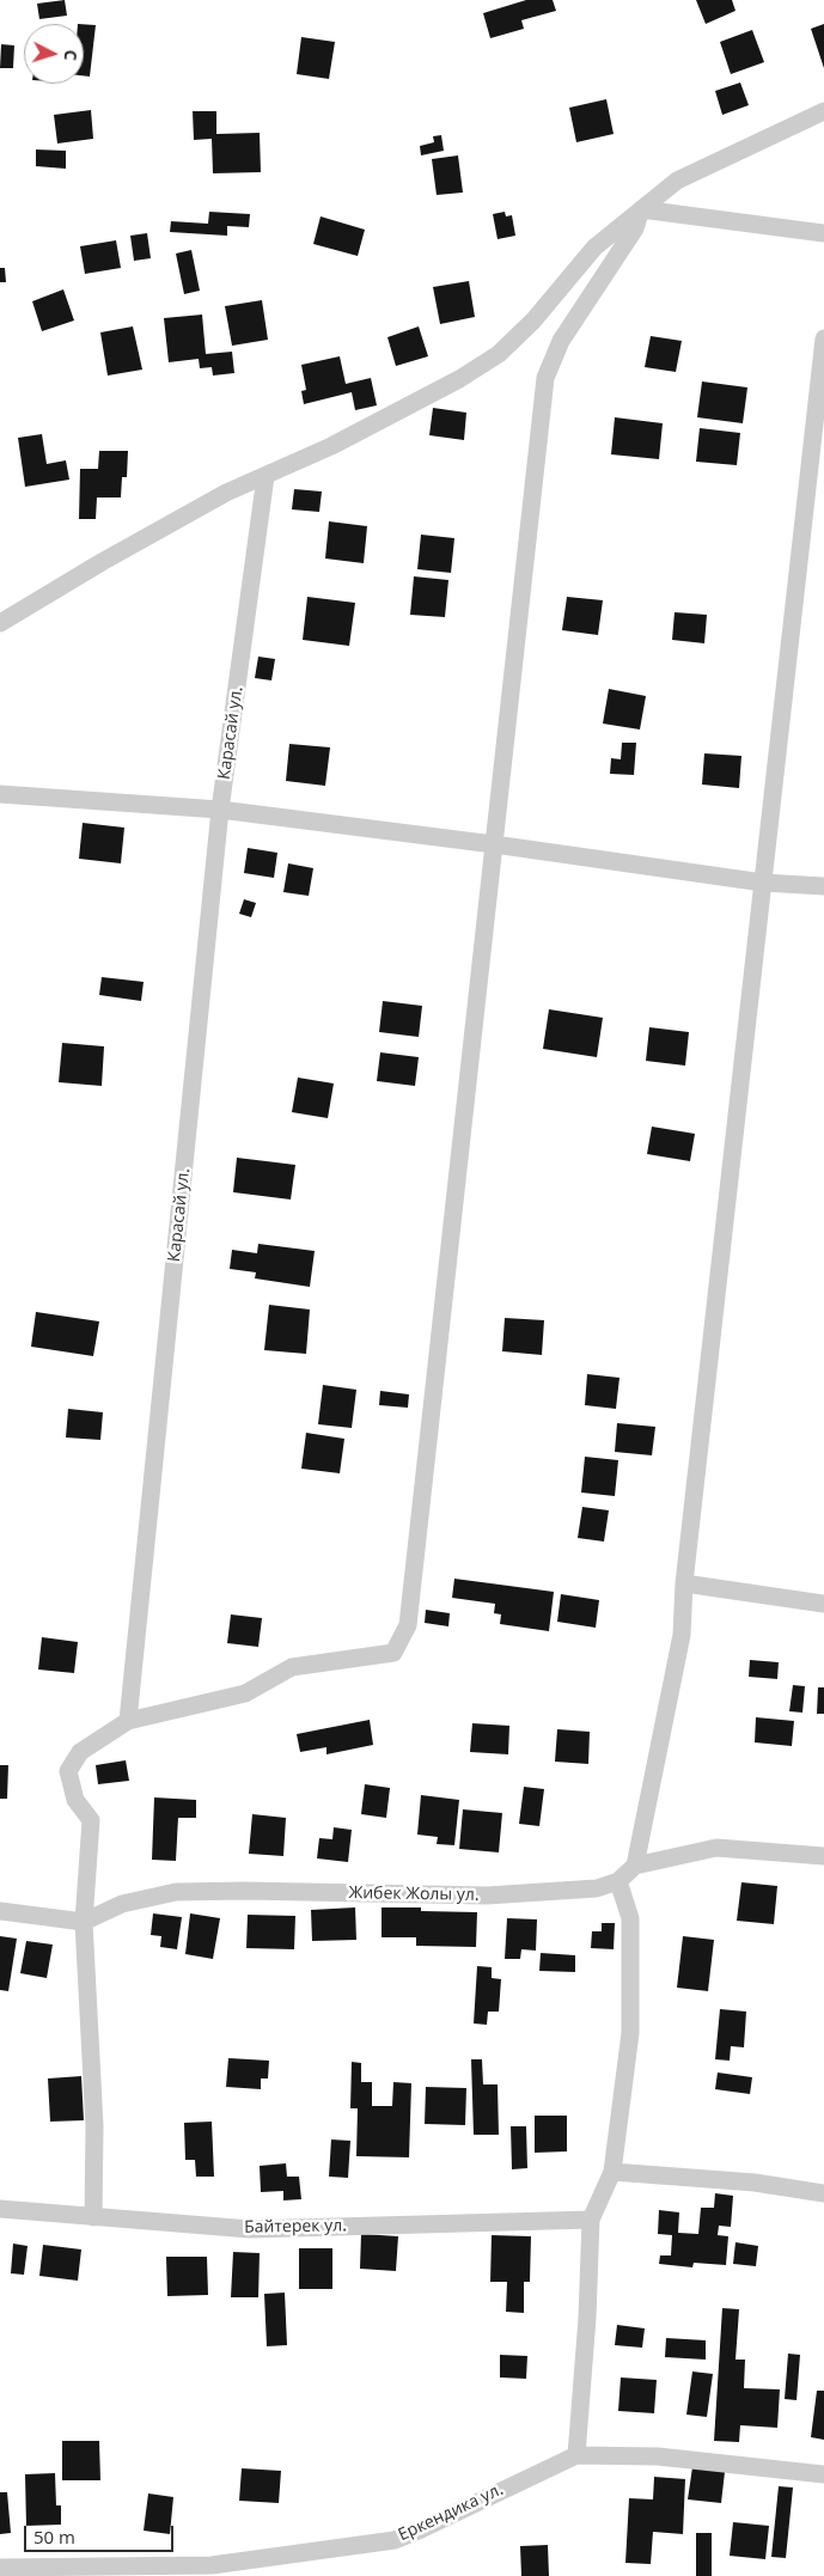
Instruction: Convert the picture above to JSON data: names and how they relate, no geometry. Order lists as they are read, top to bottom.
{
  "streets": {
    "street": [
      "Карасай ул.",
      "Жибек Жолы ул.",
      "Байтерек ул.",
      "Еркендика ул."
    ]
  },
  "scale_bar": "50 m",
  "north": "right"
}
